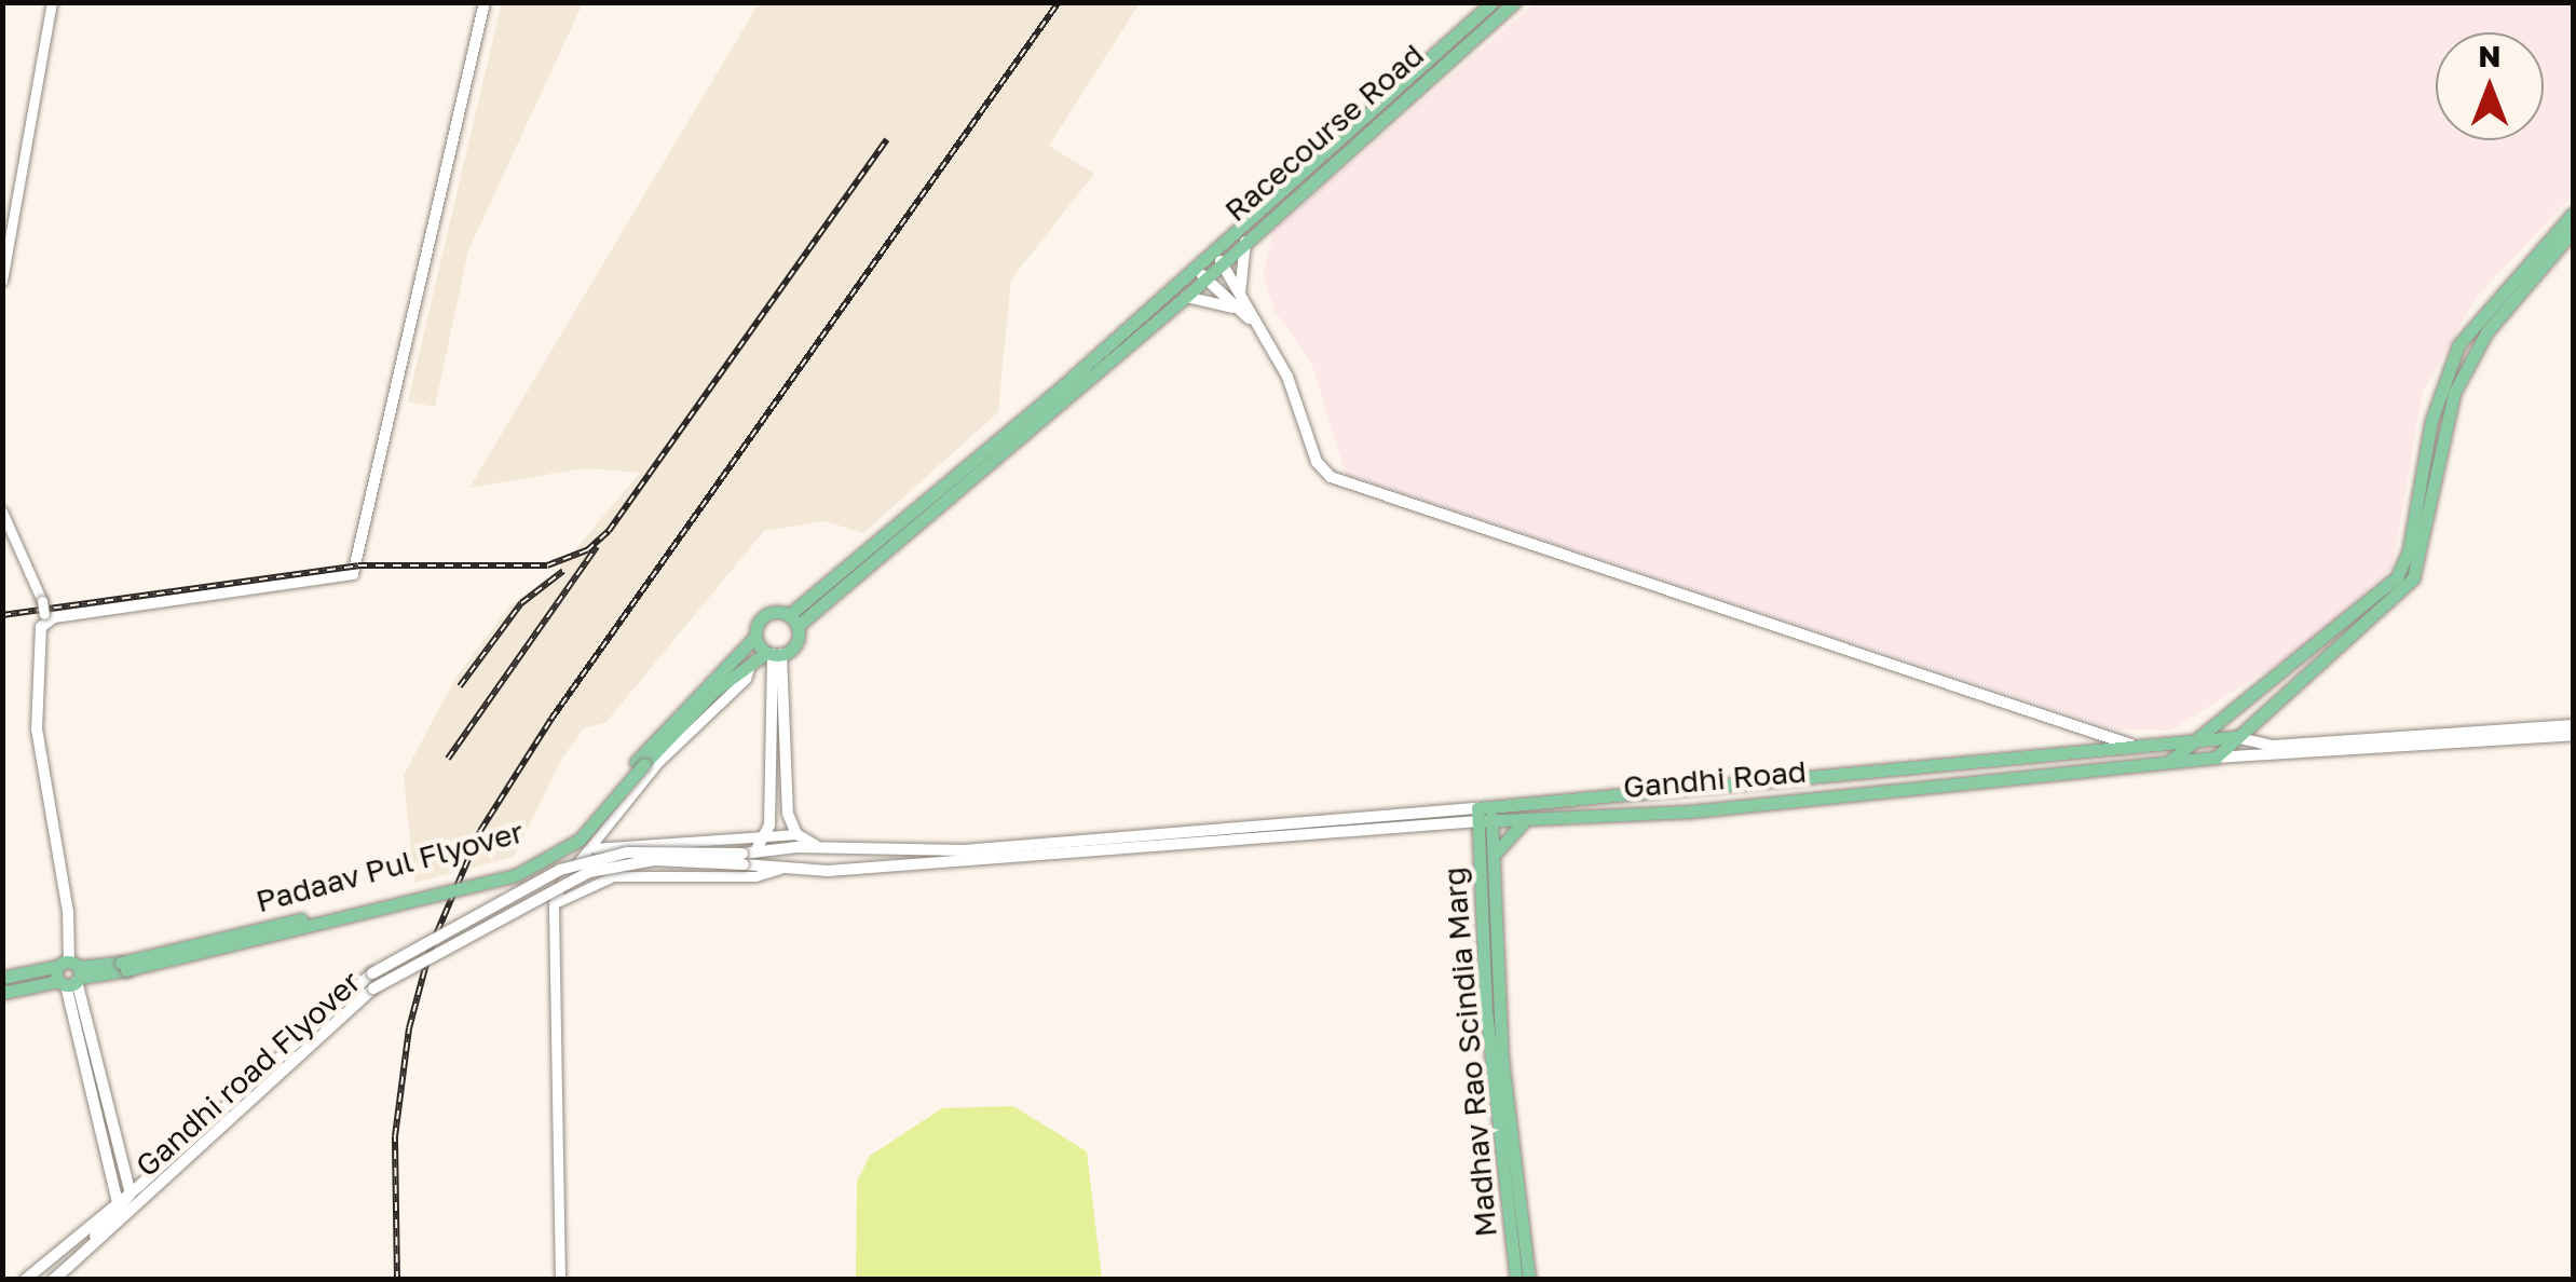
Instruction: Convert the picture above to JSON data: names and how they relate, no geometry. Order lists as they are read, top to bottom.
{
  "streets": {
    "main road": [
      "Racecourse Road",
      "Gandhi Road",
      "Padaav Pul Flyover",
      "Madhav Rao Scindia Marg",
      "Gandhi road Flyover"
    ]
  },
  "crossings": [
    ["Racecourse Road", "Padaav Pul Flyover"],
    ["Gandhi Road", "Madhav Rao Scindia Marg"],
    ["Gandhi Road", "Gandhi road Flyover"]
  ],
  "north": "top"
}
